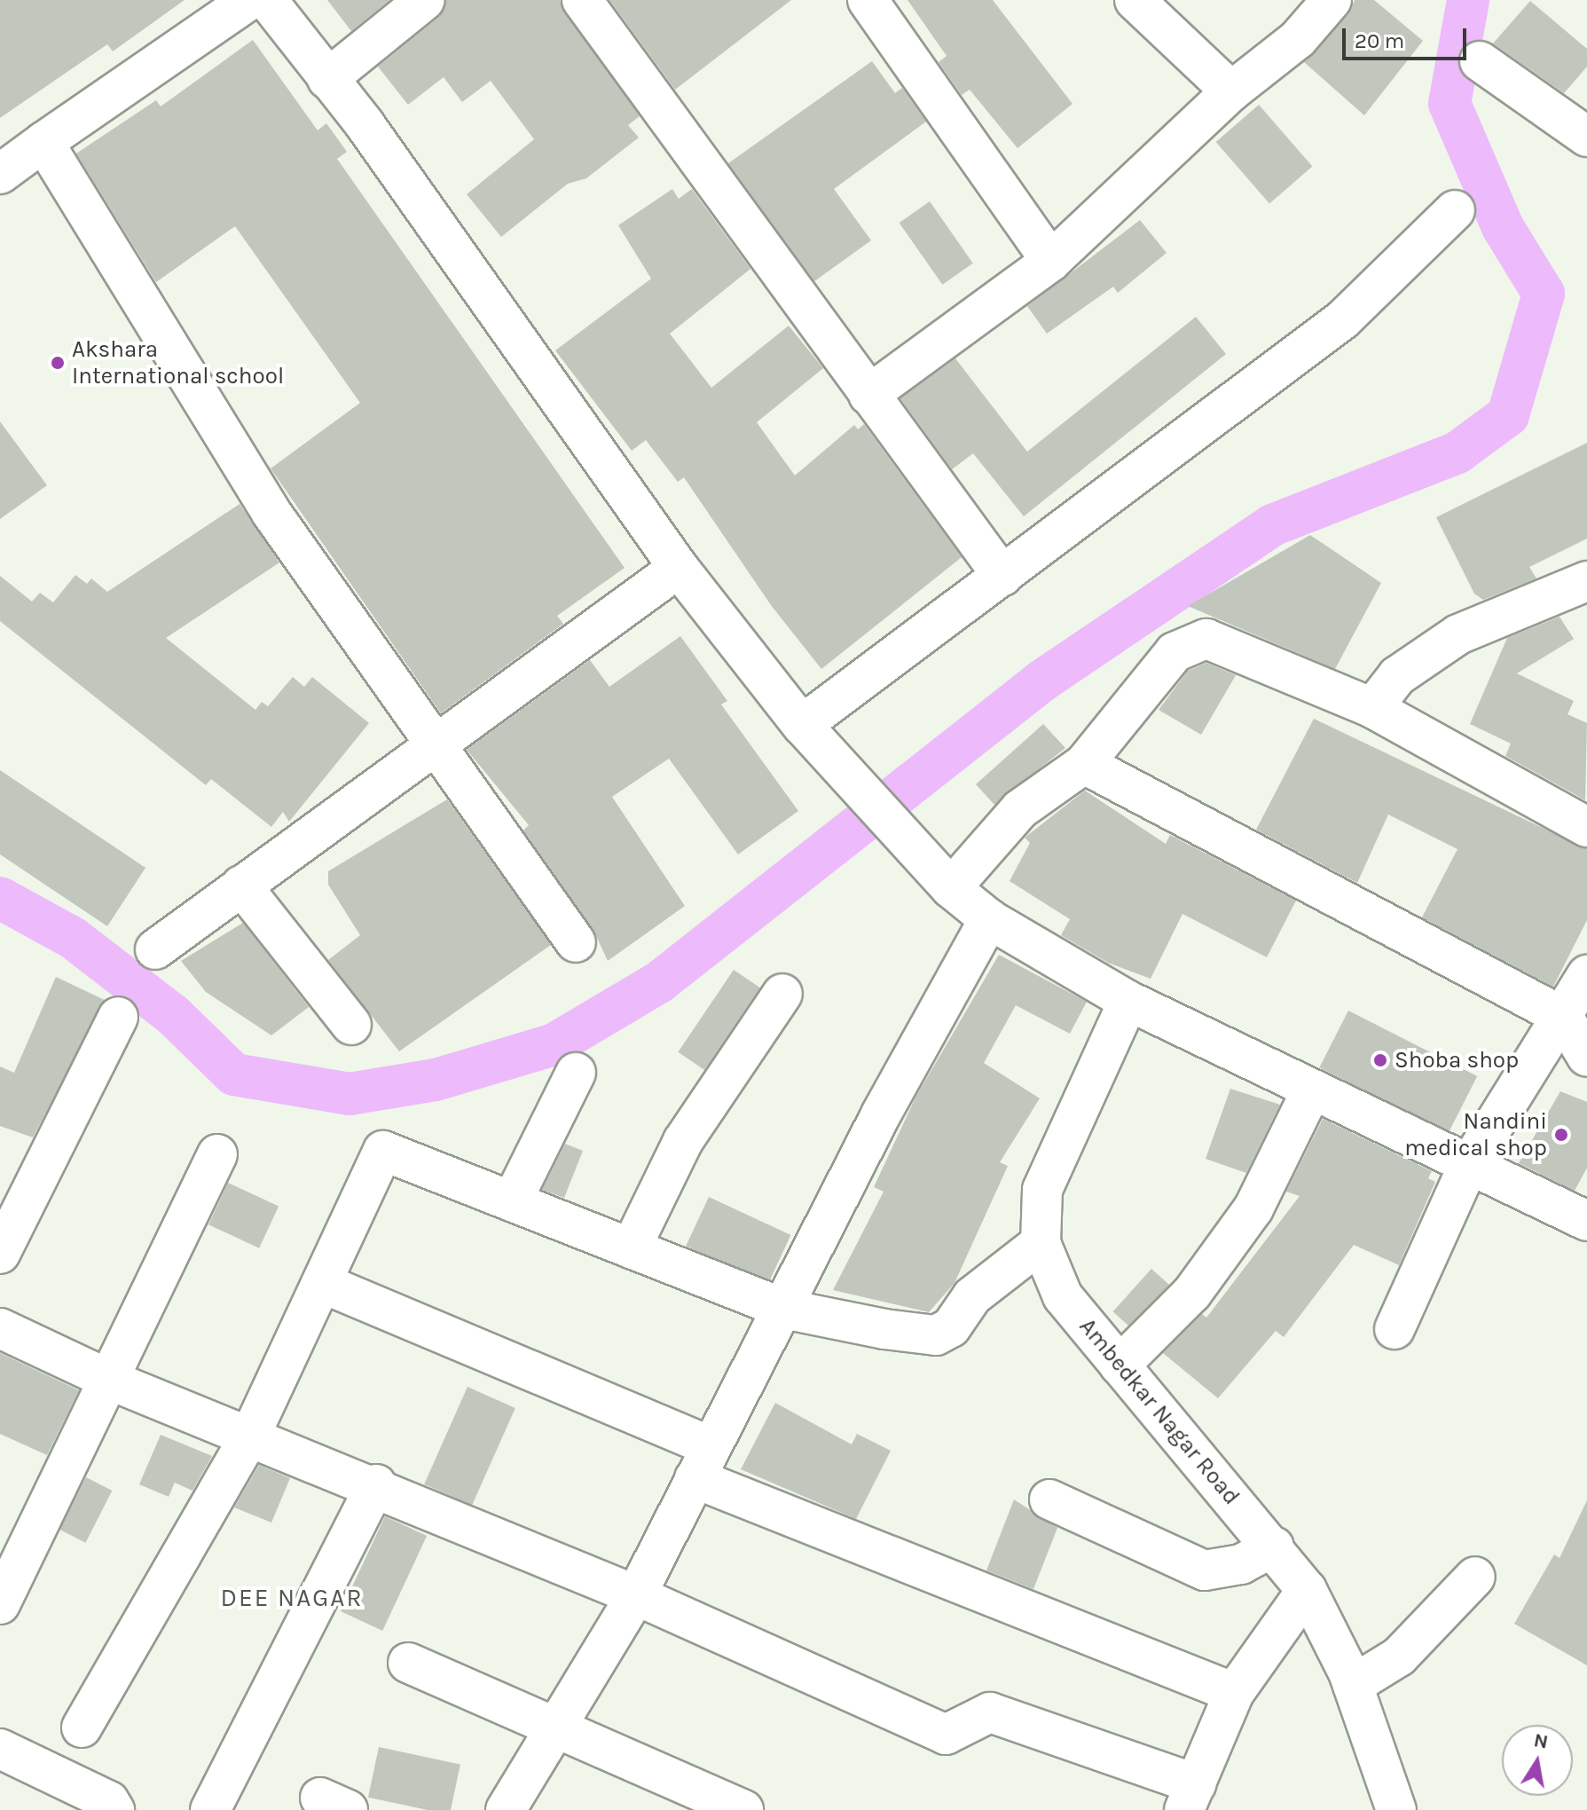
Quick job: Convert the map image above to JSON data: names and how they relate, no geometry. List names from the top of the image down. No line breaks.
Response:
{"streets":{"street":["Ambedkar Nagar Road"]},"districts":["DEE NAGAR"],"places":["Akshara International school","Shoba shop","Nandini medical shop"],"scale_bar":"20 m","north":"top"}
